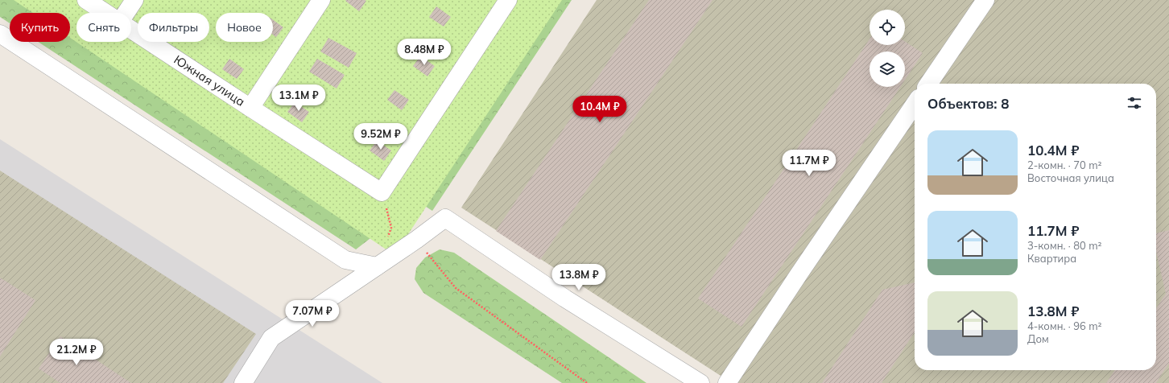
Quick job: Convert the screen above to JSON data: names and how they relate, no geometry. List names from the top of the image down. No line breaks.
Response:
{"streets":{"street":["Южная улица"]},"page":{"chip":["Купить","Снять","Фильтры","Новое"],"price":["8.48M ₽","13.1M ₽","10.4M ₽","9.52M ₽","11.7M ₽","13.8M ₽","7.07M ₽","21.2M ₽"],"heading":"Объектов: 8","list":[{"name":"10.4M ₽","note":"2-комн. · 70 m² · Восточная улица"},{"name":"11.7M ₽","note":"3-комн. · 80 m² · Квартира"},{"name":"13.8M ₽","note":"4-комн. · 96 m² · Дом"}]}}
